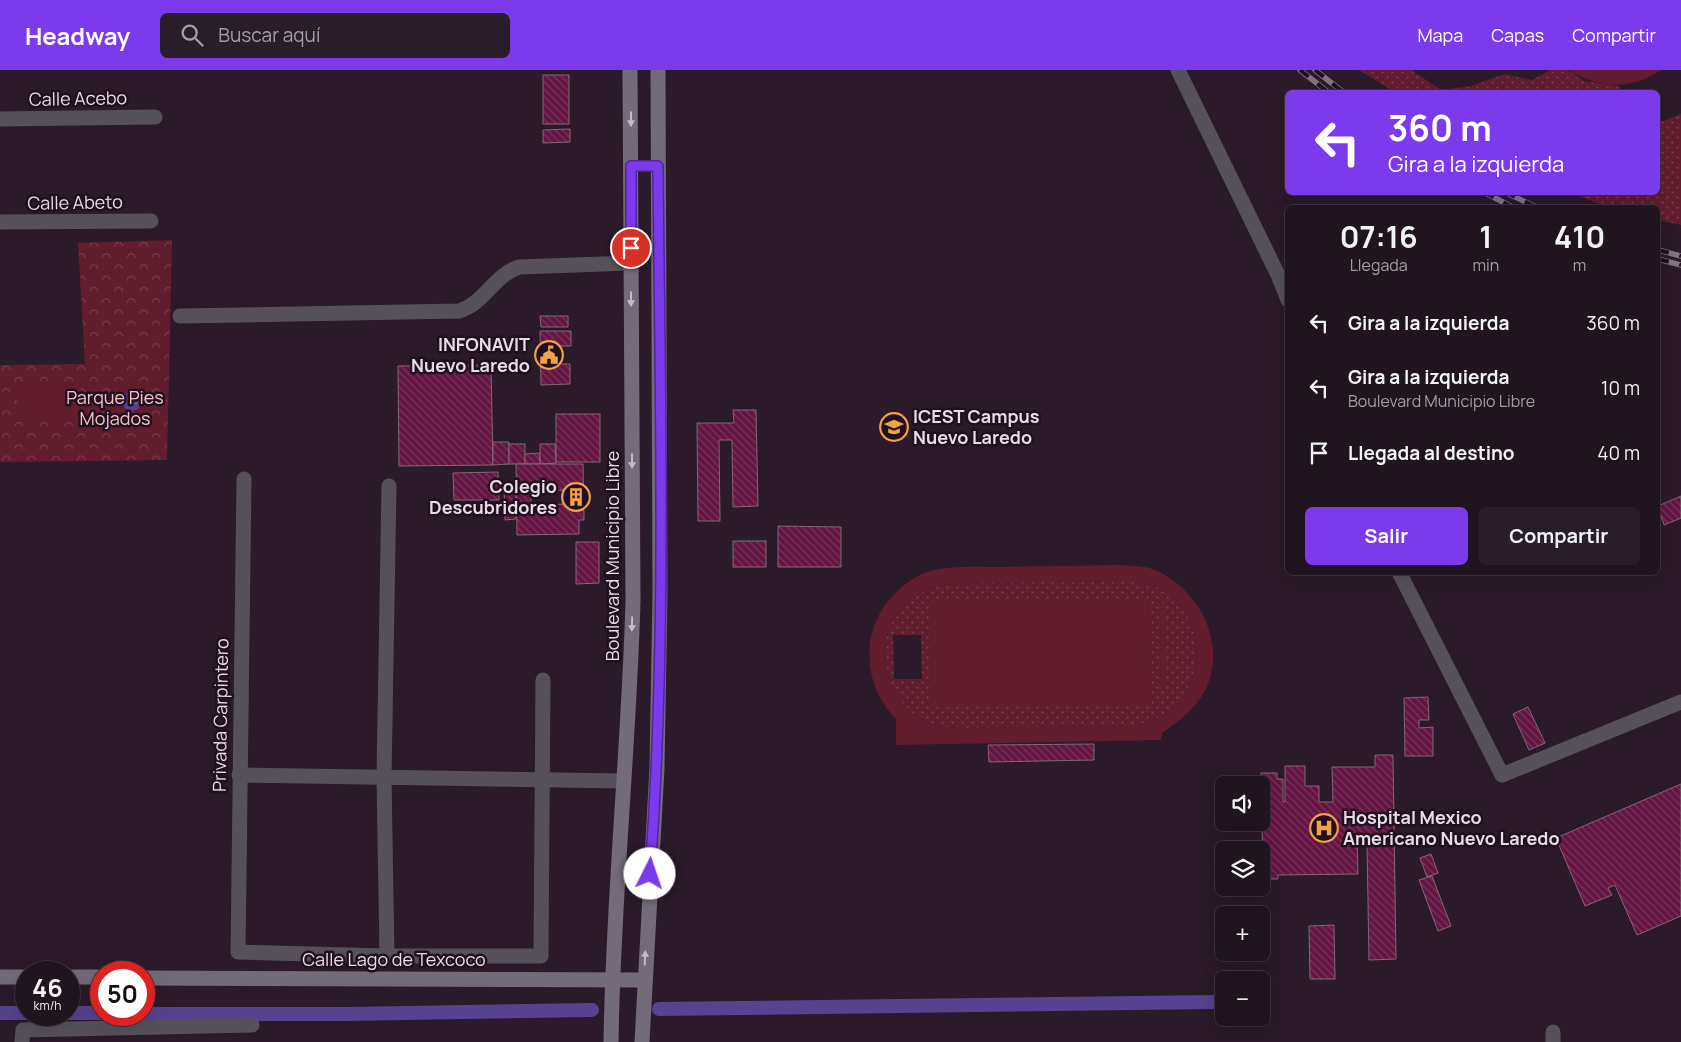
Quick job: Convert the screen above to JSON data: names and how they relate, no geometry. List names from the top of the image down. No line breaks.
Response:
{"streets":{"main road":["Boulevard Municipio Libre","Calle Lago de Texcoco"],"street":["Calle Acebo","Calle Abeto","Privada Carpintero"]},"crossings":[["Boulevard Municipio Libre","Calle Lago de Texcoco"]],"parks":["Parque Pies Mojados"],"places":{"public building":["INFONAVIT Nuevo Laredo"],"school or university":["ICEST Campus Nuevo Laredo"],"building":["Colegio Descubridores"],"hospital":["Hospital Mexico Americano Nuevo Laredo"]},"page":{"header":"Headway","search":"Buscar aquí","nav":["Mapa","Capas","Compartir"],"turn":["360 m","Gira a la izquierda"],"eta":["07:16","Llegada","1","min","410","m"],"list":[{"name":"Gira a la izquierda","value":"360 m"},{"name":"Gira a la izquierda","note":"Boulevard Municipio Libre","value":"10 m"},{"name":"Llegada al destino","value":"40 m"}],"buttons":["Salir","Compartir"],"map_buttons":["+","−"],"speed":"46 km/h","limit":"50"}}
